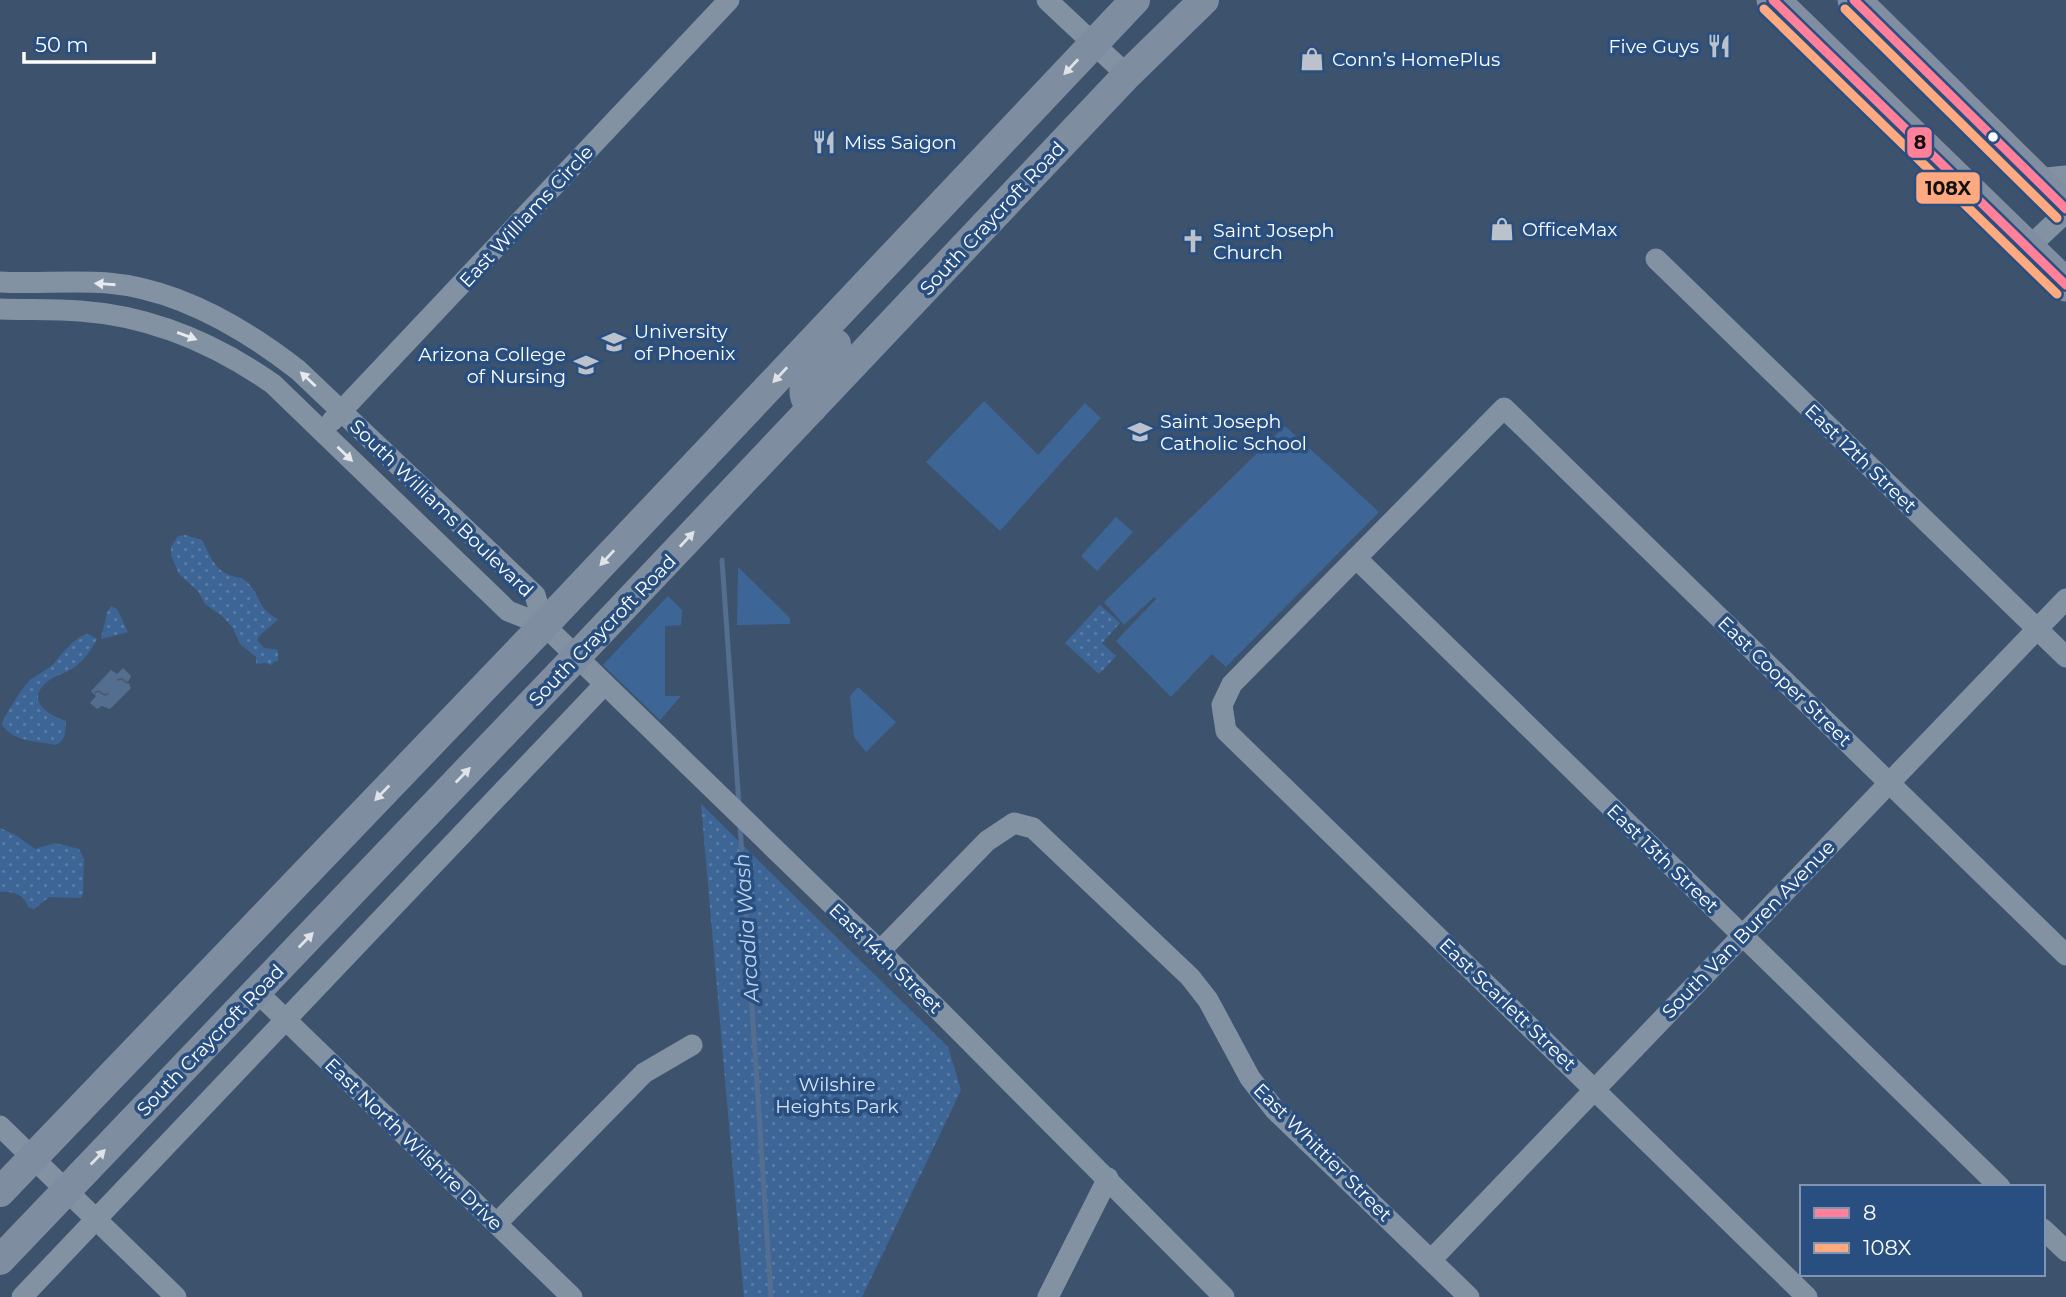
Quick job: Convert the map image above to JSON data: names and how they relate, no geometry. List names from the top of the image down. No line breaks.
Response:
{"streets":{"main road":["South Craycroft Road"],"street":["East Williams Circle","East 12th Street","South Williams Boulevard","East Cooper Street","East 13th Street","South Van Buren Avenue","East 14th Street","East Scarlett Street","East North Wilshire Drive","East Whittier Street"]},"crossings":[["East Williams Circle","South Williams Boulevard"],["South Craycroft Road","East 14th Street"],["South Craycroft Road","East North Wilshire Drive"],["East 12th Street","South Van Buren Avenue"],["South Williams Boulevard","East 14th Street"],["East Cooper Street","East 13th Street"],["East Cooper Street","South Van Buren Avenue"],["East Cooper Street","East Scarlett Street"],["East 13th Street","South Van Buren Avenue"],["East 13th Street","East Scarlett Street"],["South Van Buren Avenue","East Scarlett Street"],["South Van Buren Avenue","East Whittier Street"],["East 14th Street","East Whittier Street"]],"water":["Arcadia Wash"],"parks":["Wilshire Heights Park"],"places":{"restaurant":["Five Guys","Miss Saigon"],"shop":["Conn’s HomePlus","OfficeMax"],"church":["Saint Joseph Church"],"school or university":["University of Phoenix","Arizona College of Nursing","Saint Joseph Catholic School"]},"lines":["transit line 8","transit line 108X"],"legend":["8","108X"],"scale_bar":"50 m"}
